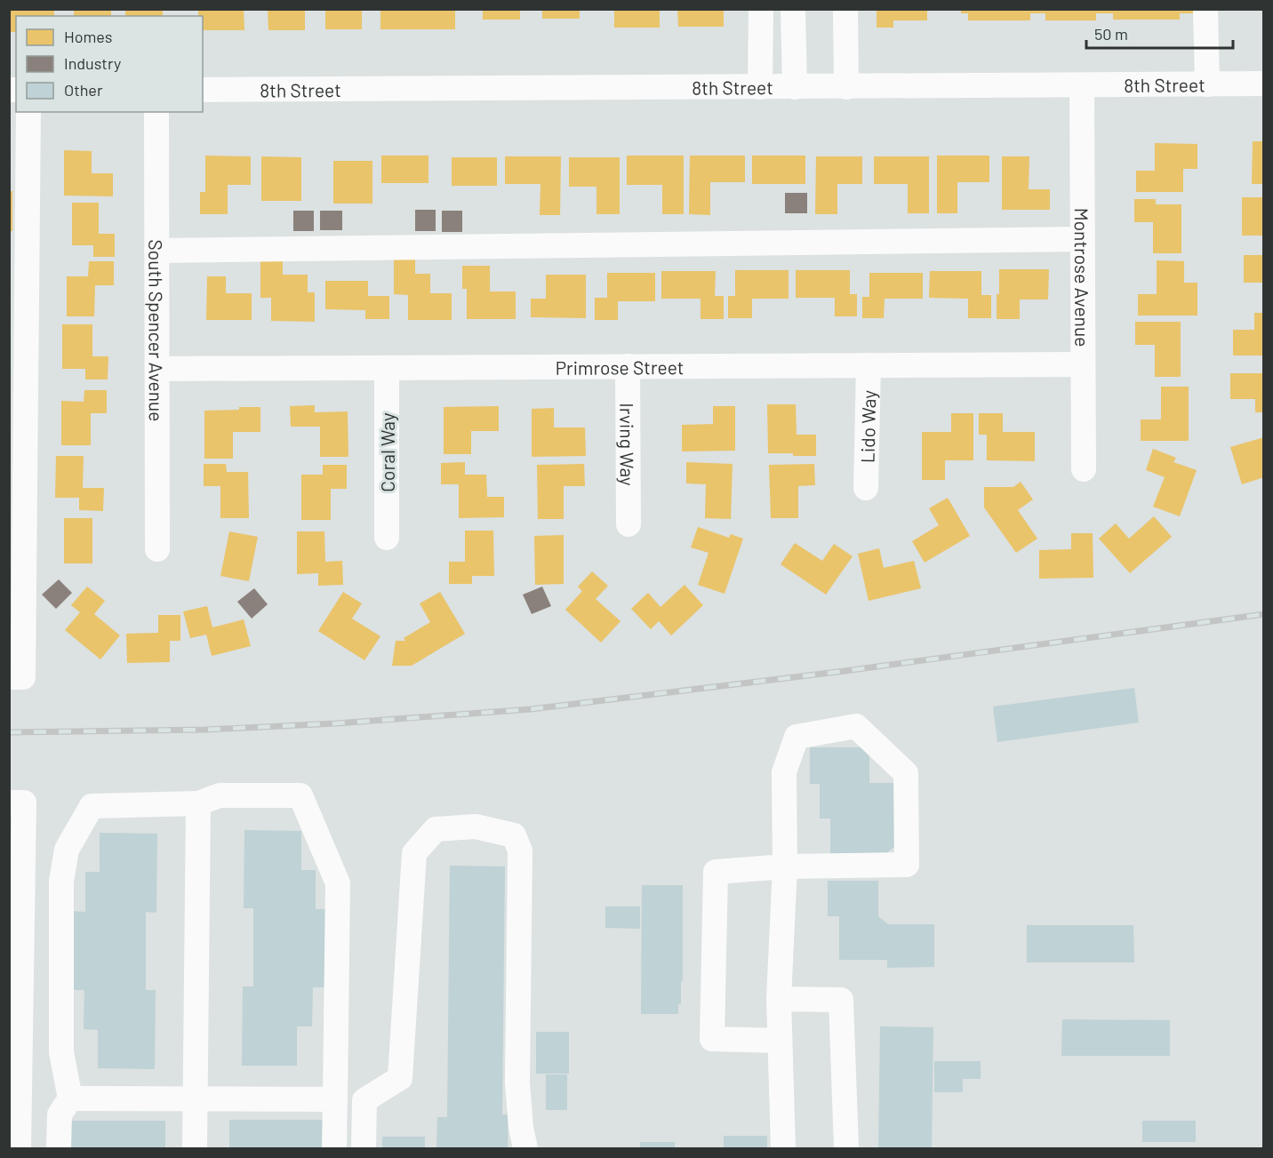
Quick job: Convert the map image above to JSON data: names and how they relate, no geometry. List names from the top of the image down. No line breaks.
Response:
{"streets":{"street":["8th Street","Montrose Avenue","South Spencer Avenue","Primrose Street","Lido Way","Irving Way","Coral Way"]},"crossings":[["8th Street","Montrose Avenue"],["Montrose Avenue","Primrose Street"],["South Spencer Avenue","Primrose Street"],["Primrose Street","Lido Way"],["Primrose Street","Irving Way"],["Primrose Street","Coral Way"]],"legend":["Homes","Industry","Other"],"scale_bar":"50 m"}
